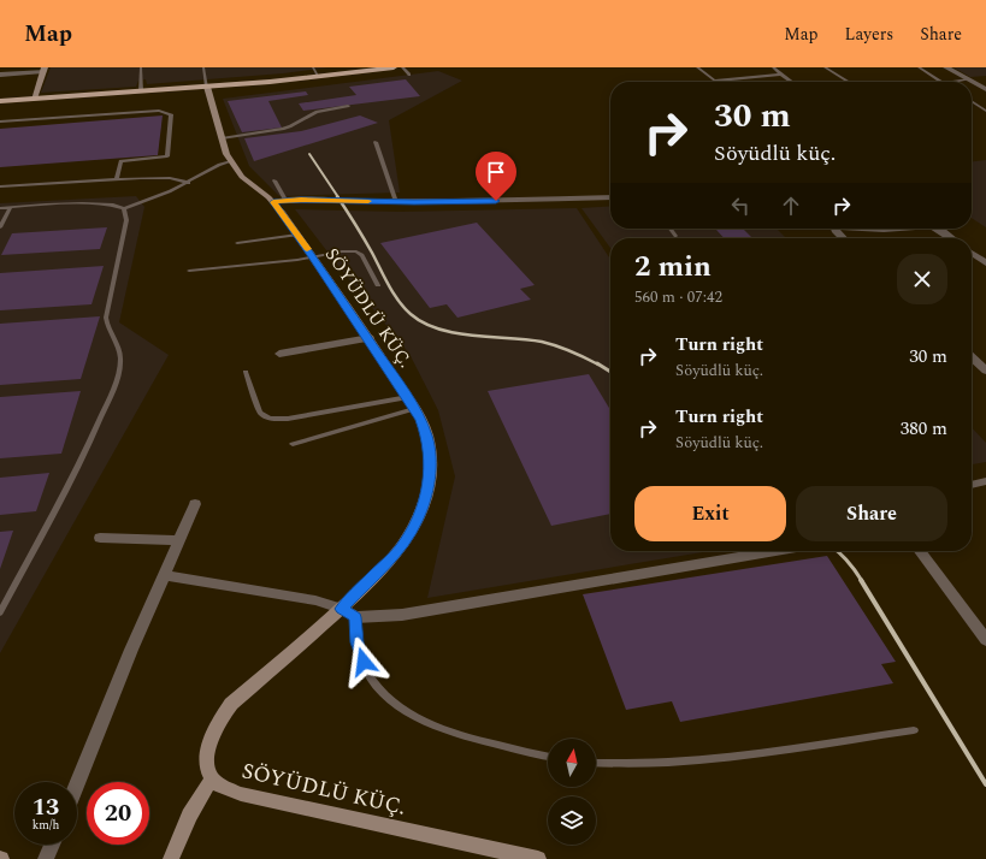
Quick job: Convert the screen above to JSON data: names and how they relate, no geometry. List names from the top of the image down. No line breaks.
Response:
{"streets":{"street":["SÖYÜDLÜ KÜÇ."]},"north":"top","page":{"header":"Map","nav":["Map","Layers","Share"],"turn":["30 m","Söyüdlü küç."],"heading":["2 min","560 m · 07:42"],"list":[{"name":"Turn right","note":"Söyüdlü küç.","value":"30 m"},{"name":"Turn right","note":"Söyüdlü küç.","value":"380 m"}],"buttons":["Exit","Share"],"speed":"13 km/h","limit":"20"}}
